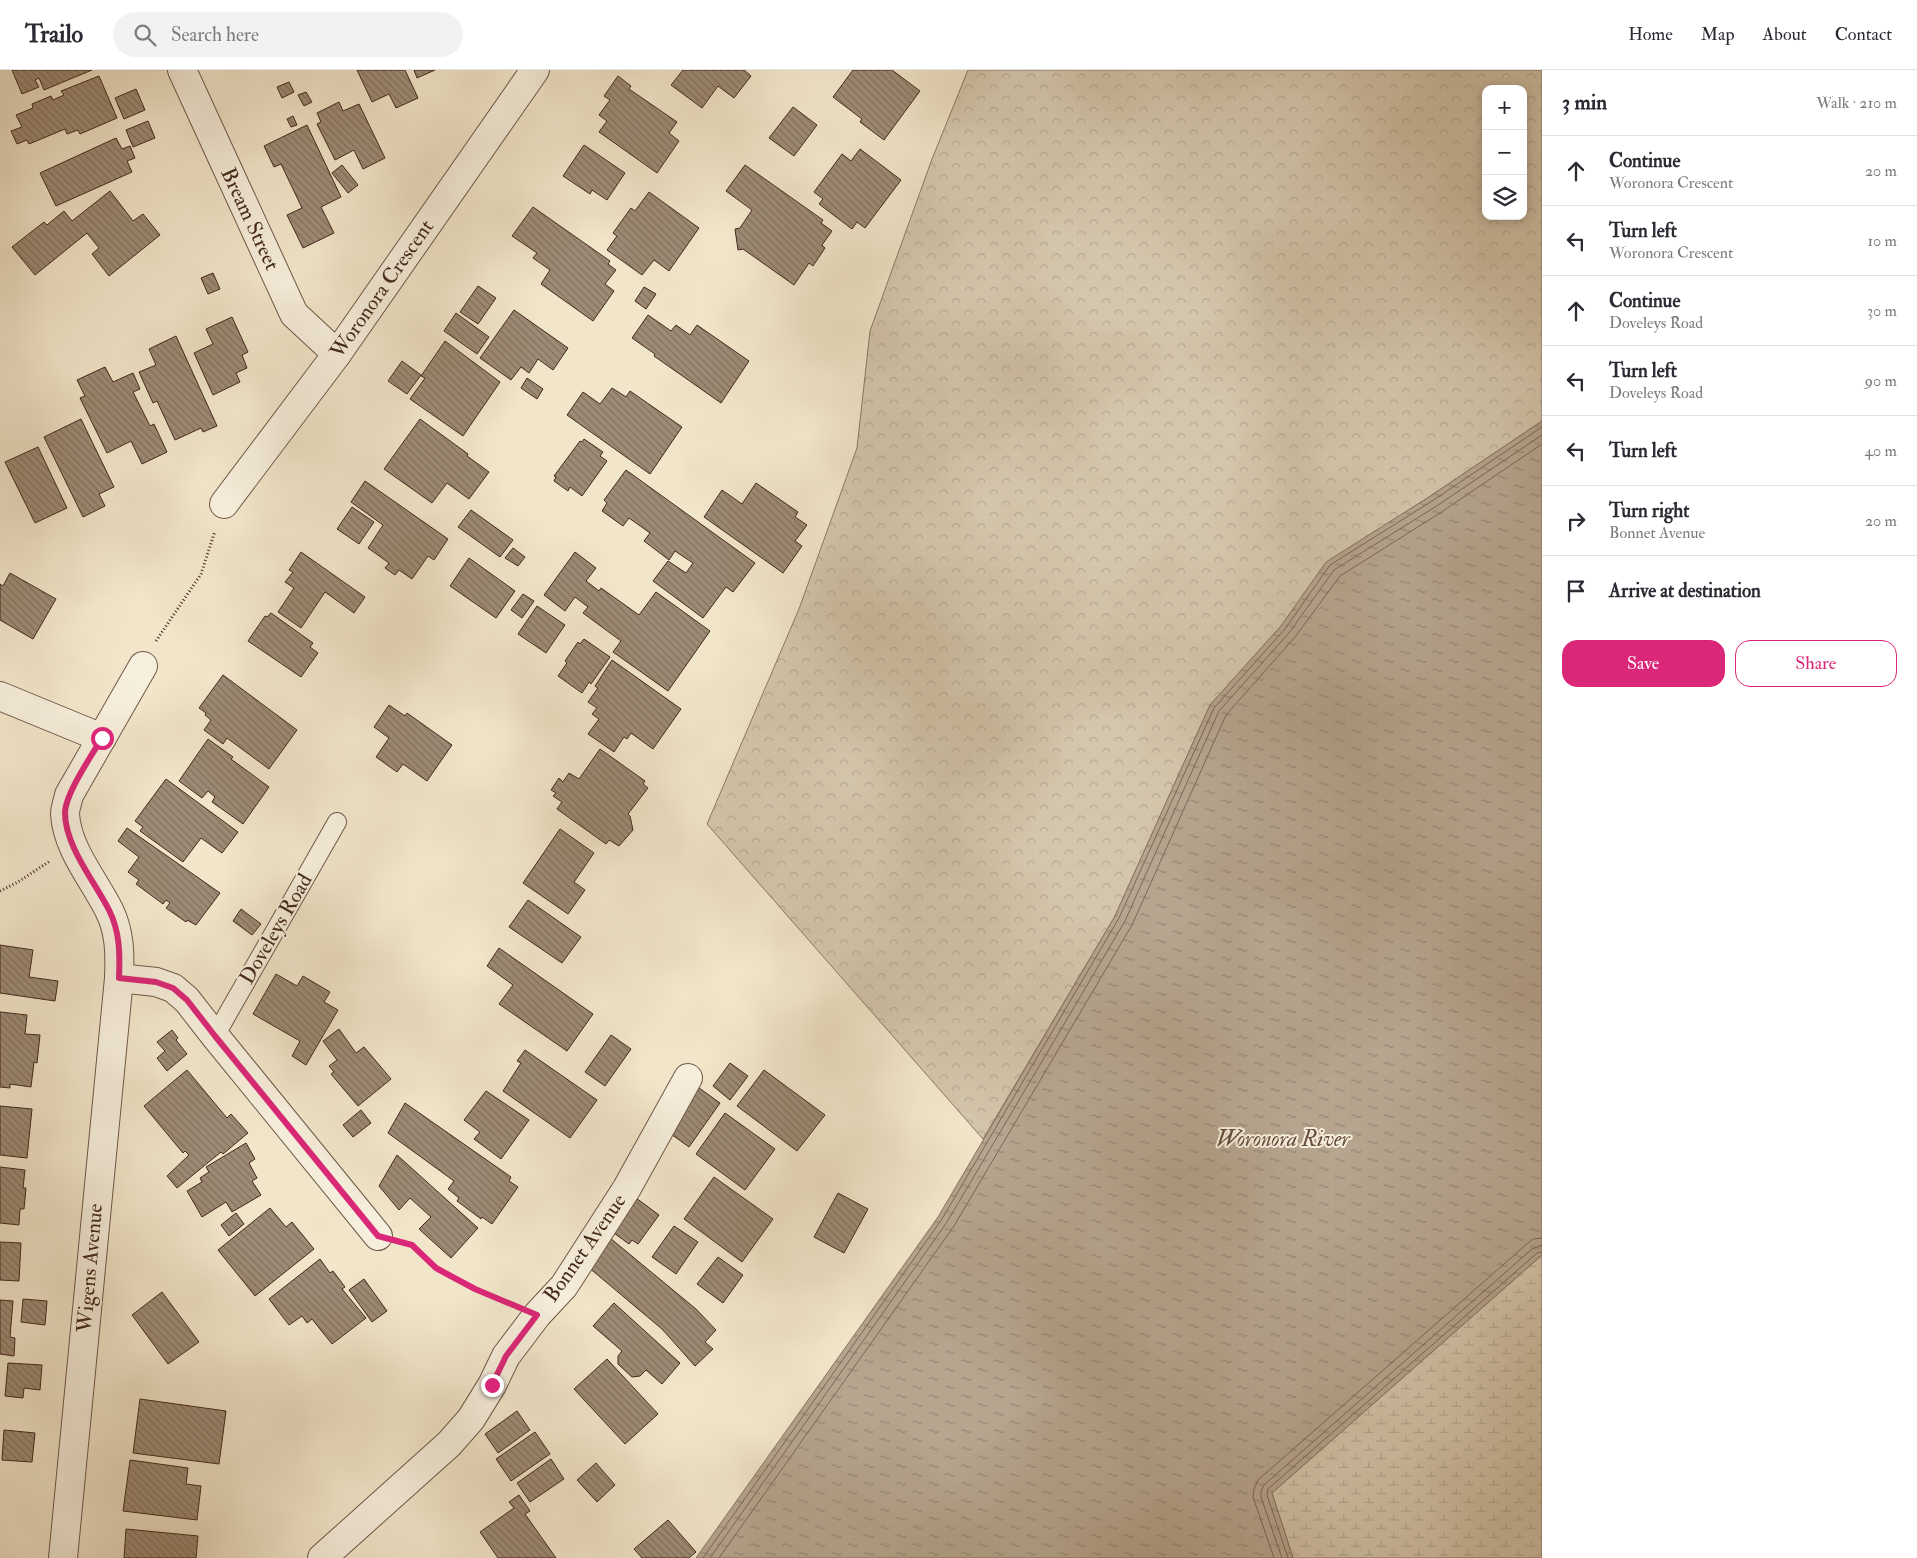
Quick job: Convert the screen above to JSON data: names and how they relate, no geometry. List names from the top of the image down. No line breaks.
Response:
{"streets":{"street":["Bream Street","Woronora Crescent","Bonnet Avenue","Wigens Avenue"],"lane":["Doveleys Road"]},"crossings":[["Bream Street","Woronora Crescent"]],"water":["Woronora River"],"page":{"header":"Trailo","search":"Search here","nav":["Home","Map","About","Contact"],"heading":["3 min","Walk · 210 m"],"map_buttons":["+","−"],"list":[["Continue","Woronora Crescent","20 m"],["Turn left","Woronora Crescent","10 m"],["Continue","Doveleys Road","30 m"],["Turn left","Doveleys Road","90 m"],["Turn left","40 m"],["Turn right","Bonnet Avenue","20 m"],"Arrive at destination"],"buttons":["Save","Share"]}}
